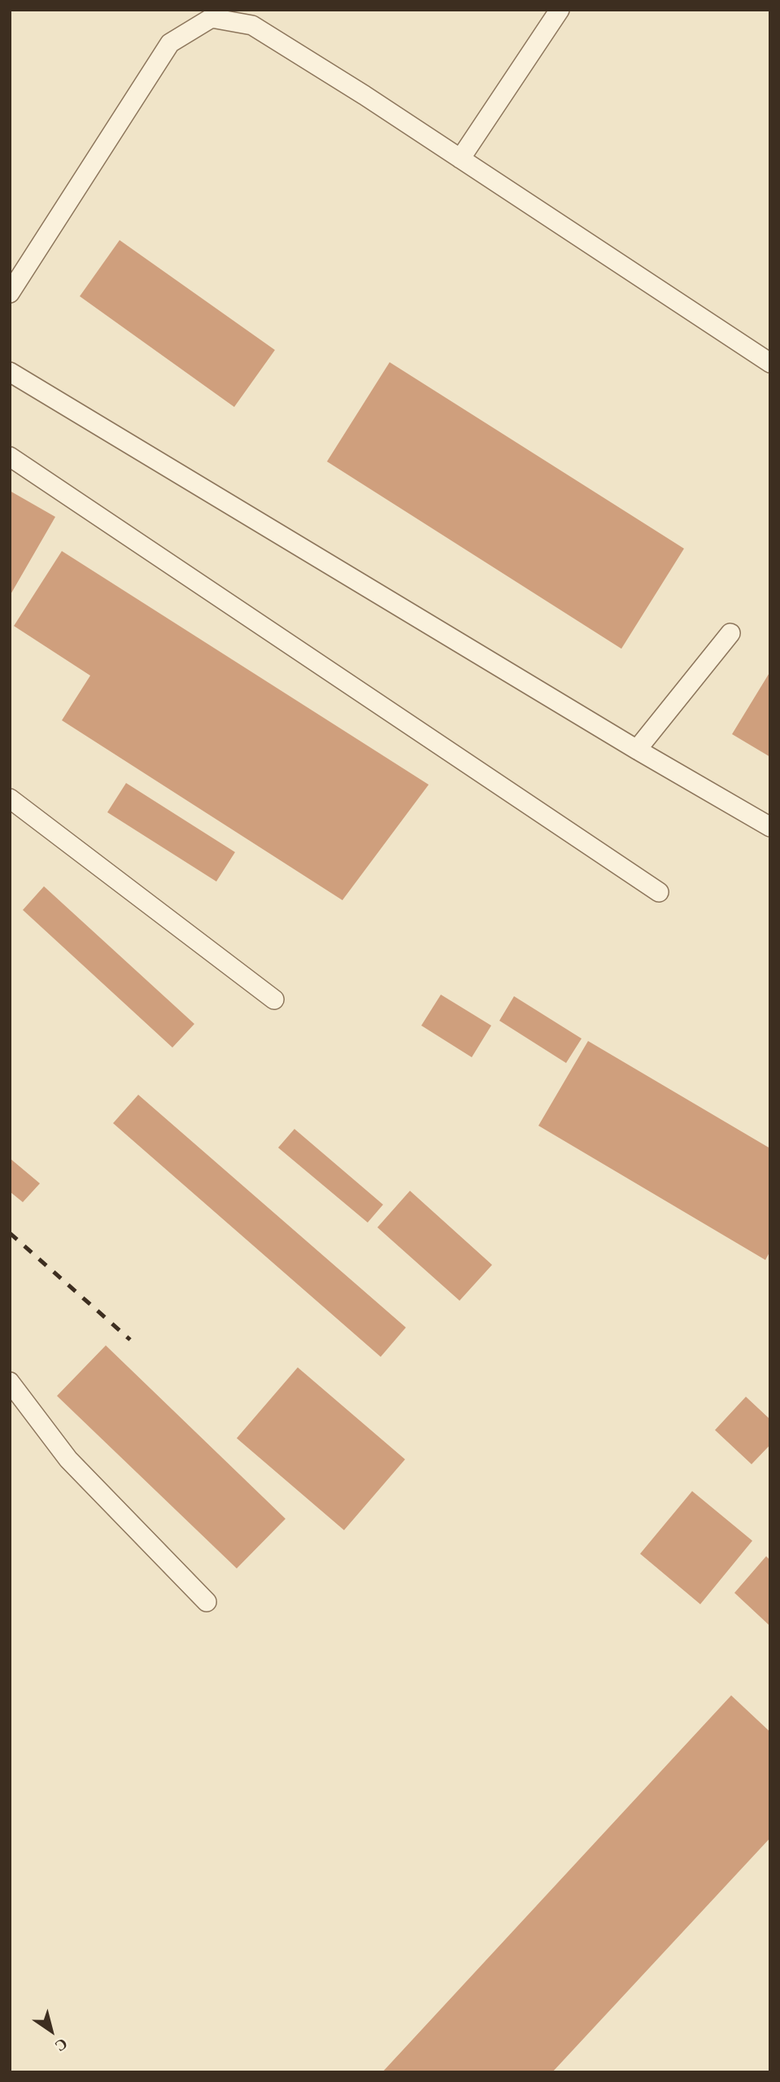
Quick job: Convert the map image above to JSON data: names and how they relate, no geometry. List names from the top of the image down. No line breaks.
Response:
{"north":"bottom right"}
